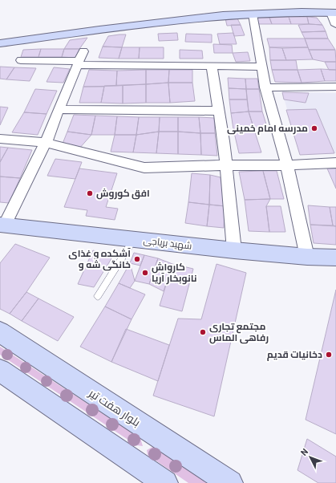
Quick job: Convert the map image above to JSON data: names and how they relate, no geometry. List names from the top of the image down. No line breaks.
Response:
{"streets":{"street":["شهید بریاجی","بلوار هفت تیر"]},"places":["مدرسه امام خمینی","افق کوروش","آشکده و غذای خانگی شه و","کارواش نانوبخار آریا","مجتمع تجاری رفاهی الماس","دخانیات قدیم"],"north":"top left"}
